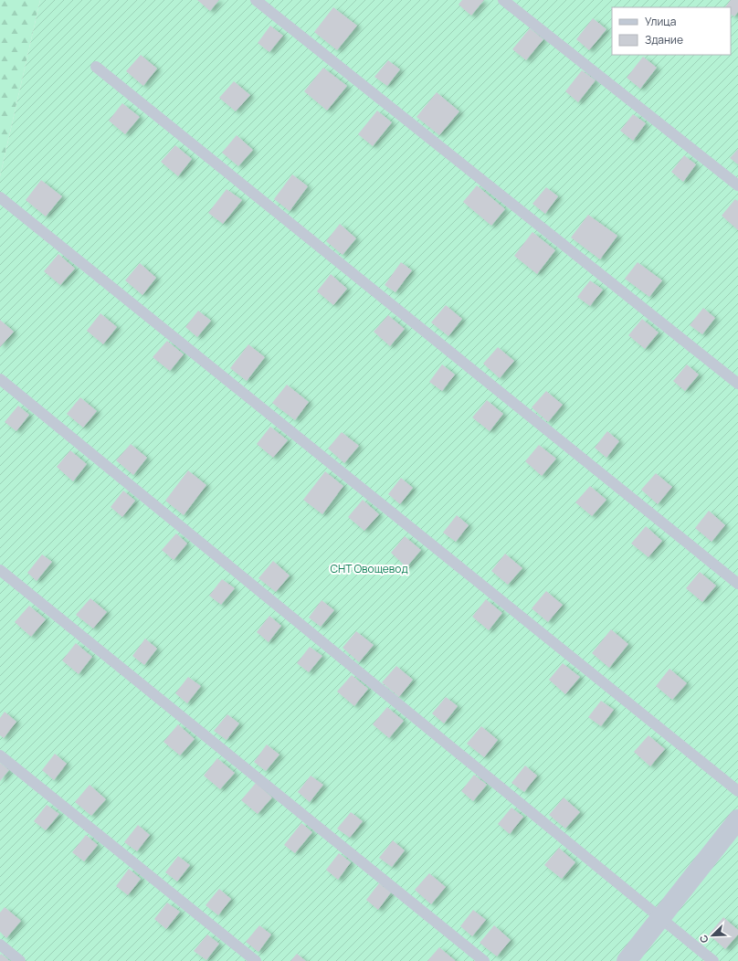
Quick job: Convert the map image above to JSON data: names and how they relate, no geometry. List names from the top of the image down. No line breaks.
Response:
{"parks":["СНТ Овощевод"],"legend":["Улица","Здание"],"north":"bottom left"}
